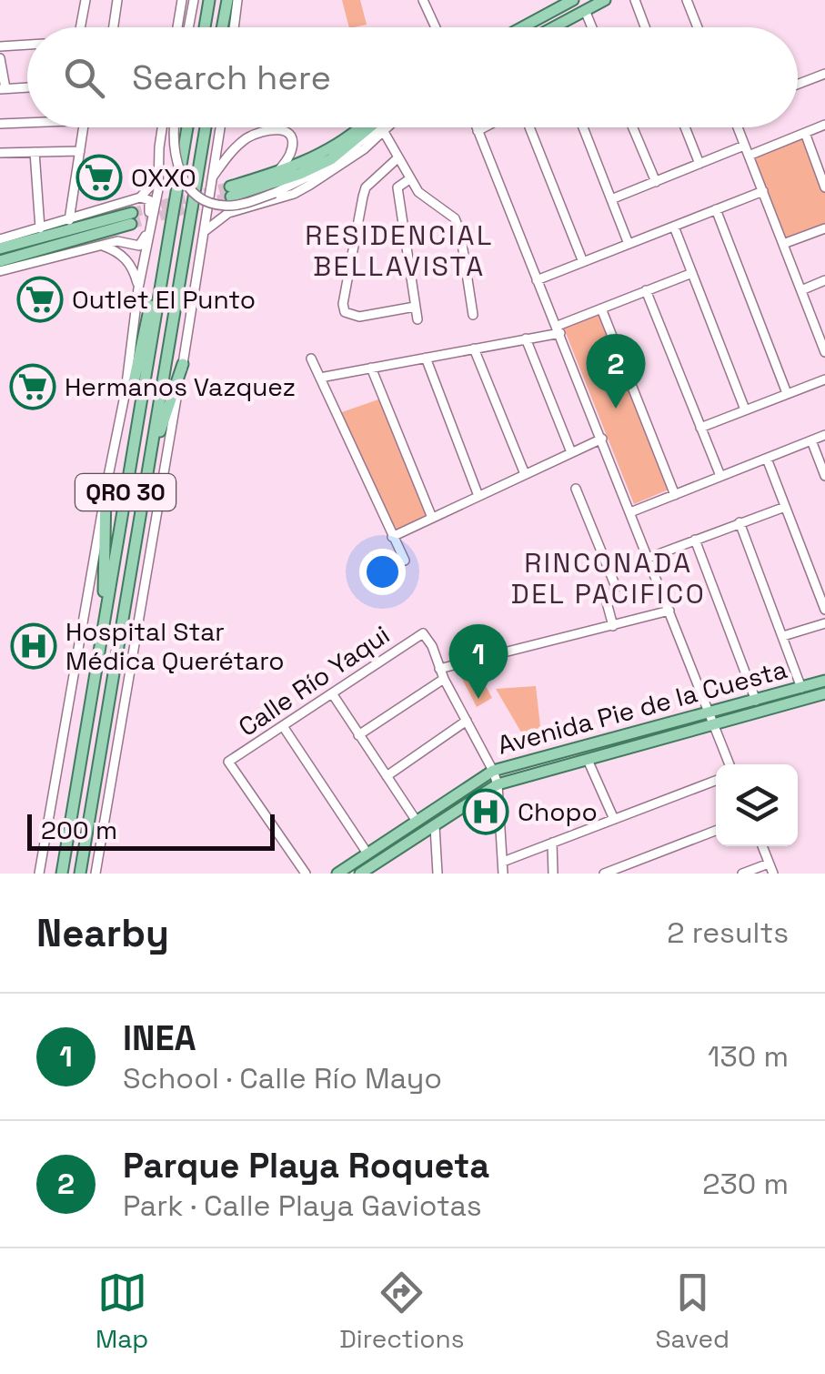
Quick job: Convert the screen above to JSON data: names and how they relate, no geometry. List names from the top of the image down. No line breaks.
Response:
{"streets":{"main road":["QRO 30","Avenida Pie de la Cuesta"],"street":["Calle Río Yaqui"]},"districts":["RESIDENCIAL BELLAVISTA","RINCONADA DEL PACIFICO"],"places":{"supermarket":["OXXO","Outlet El Punto","Hermanos Vazquez"],"hospital":["Hospital Star Médica Querétaro","Chopo"]},"scale_bar":"200 m","page":{"search":"Search here","pins":["2","1"],"scale":"200 m","heading":["Nearby","2 results"],"list":[{"mark":"1","name":"INEA","note":"School · Calle Río Mayo","value":"130 m"},{"mark":"2","name":"Parque Playa Roqueta","note":"Park · Calle Playa Gaviotas","value":"230 m"}],"nav":["Map","Directions","Saved"]}}
